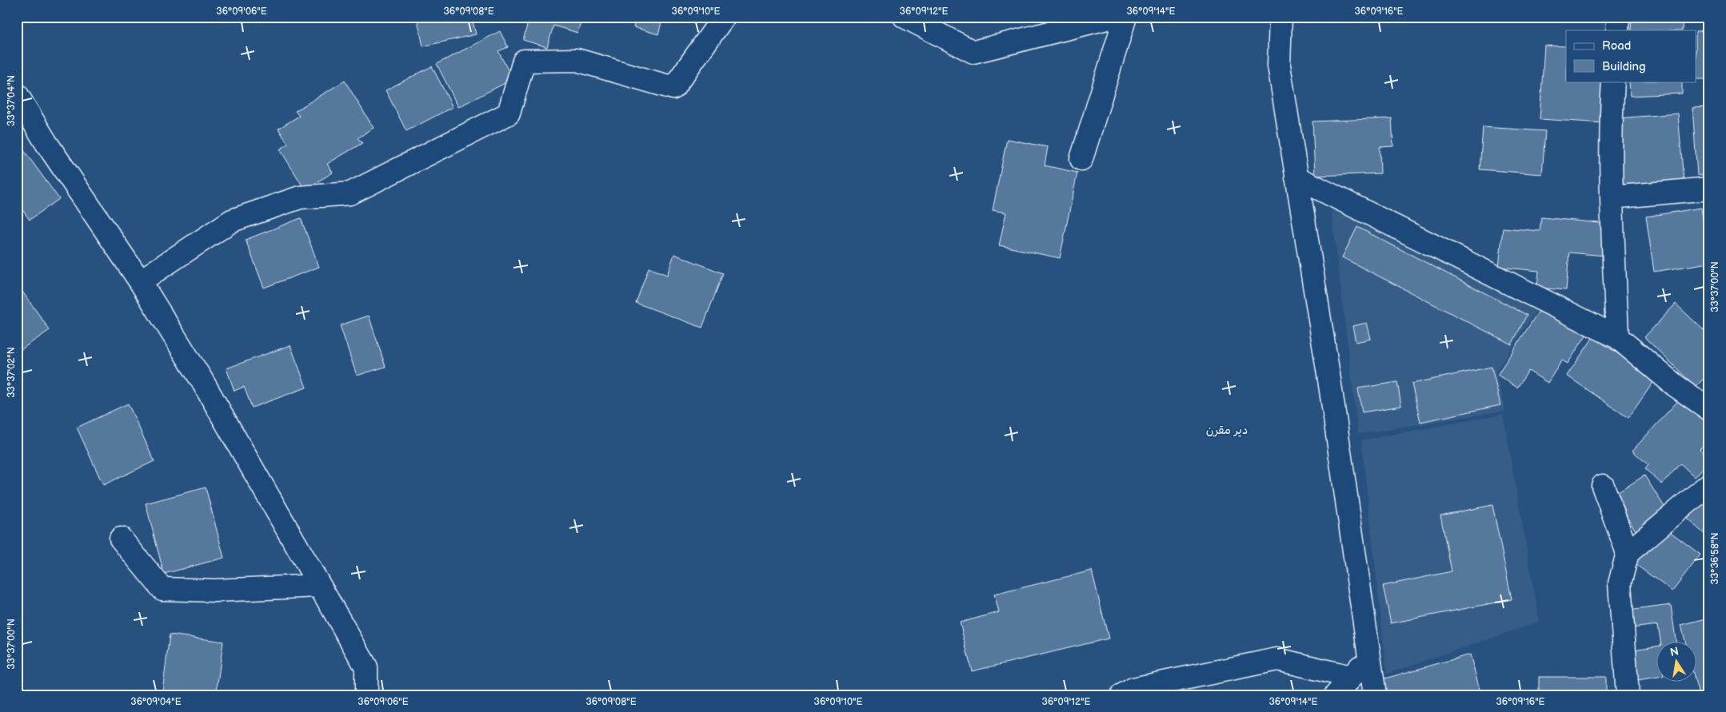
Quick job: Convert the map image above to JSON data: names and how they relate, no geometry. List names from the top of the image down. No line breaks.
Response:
{"districts":["دير مقرن"],"legend":["Road","Building"],"north":"top","coordinates":["36°09'06\"E","36°09'08\"E","36°09'10\"E","36°09'12\"E","36°09'14\"E","36°09'16\"E","33°37'04\"N","33°37'00\"N","33°37'02\"N","33°36'58\"N","36°09'04\"E"]}
